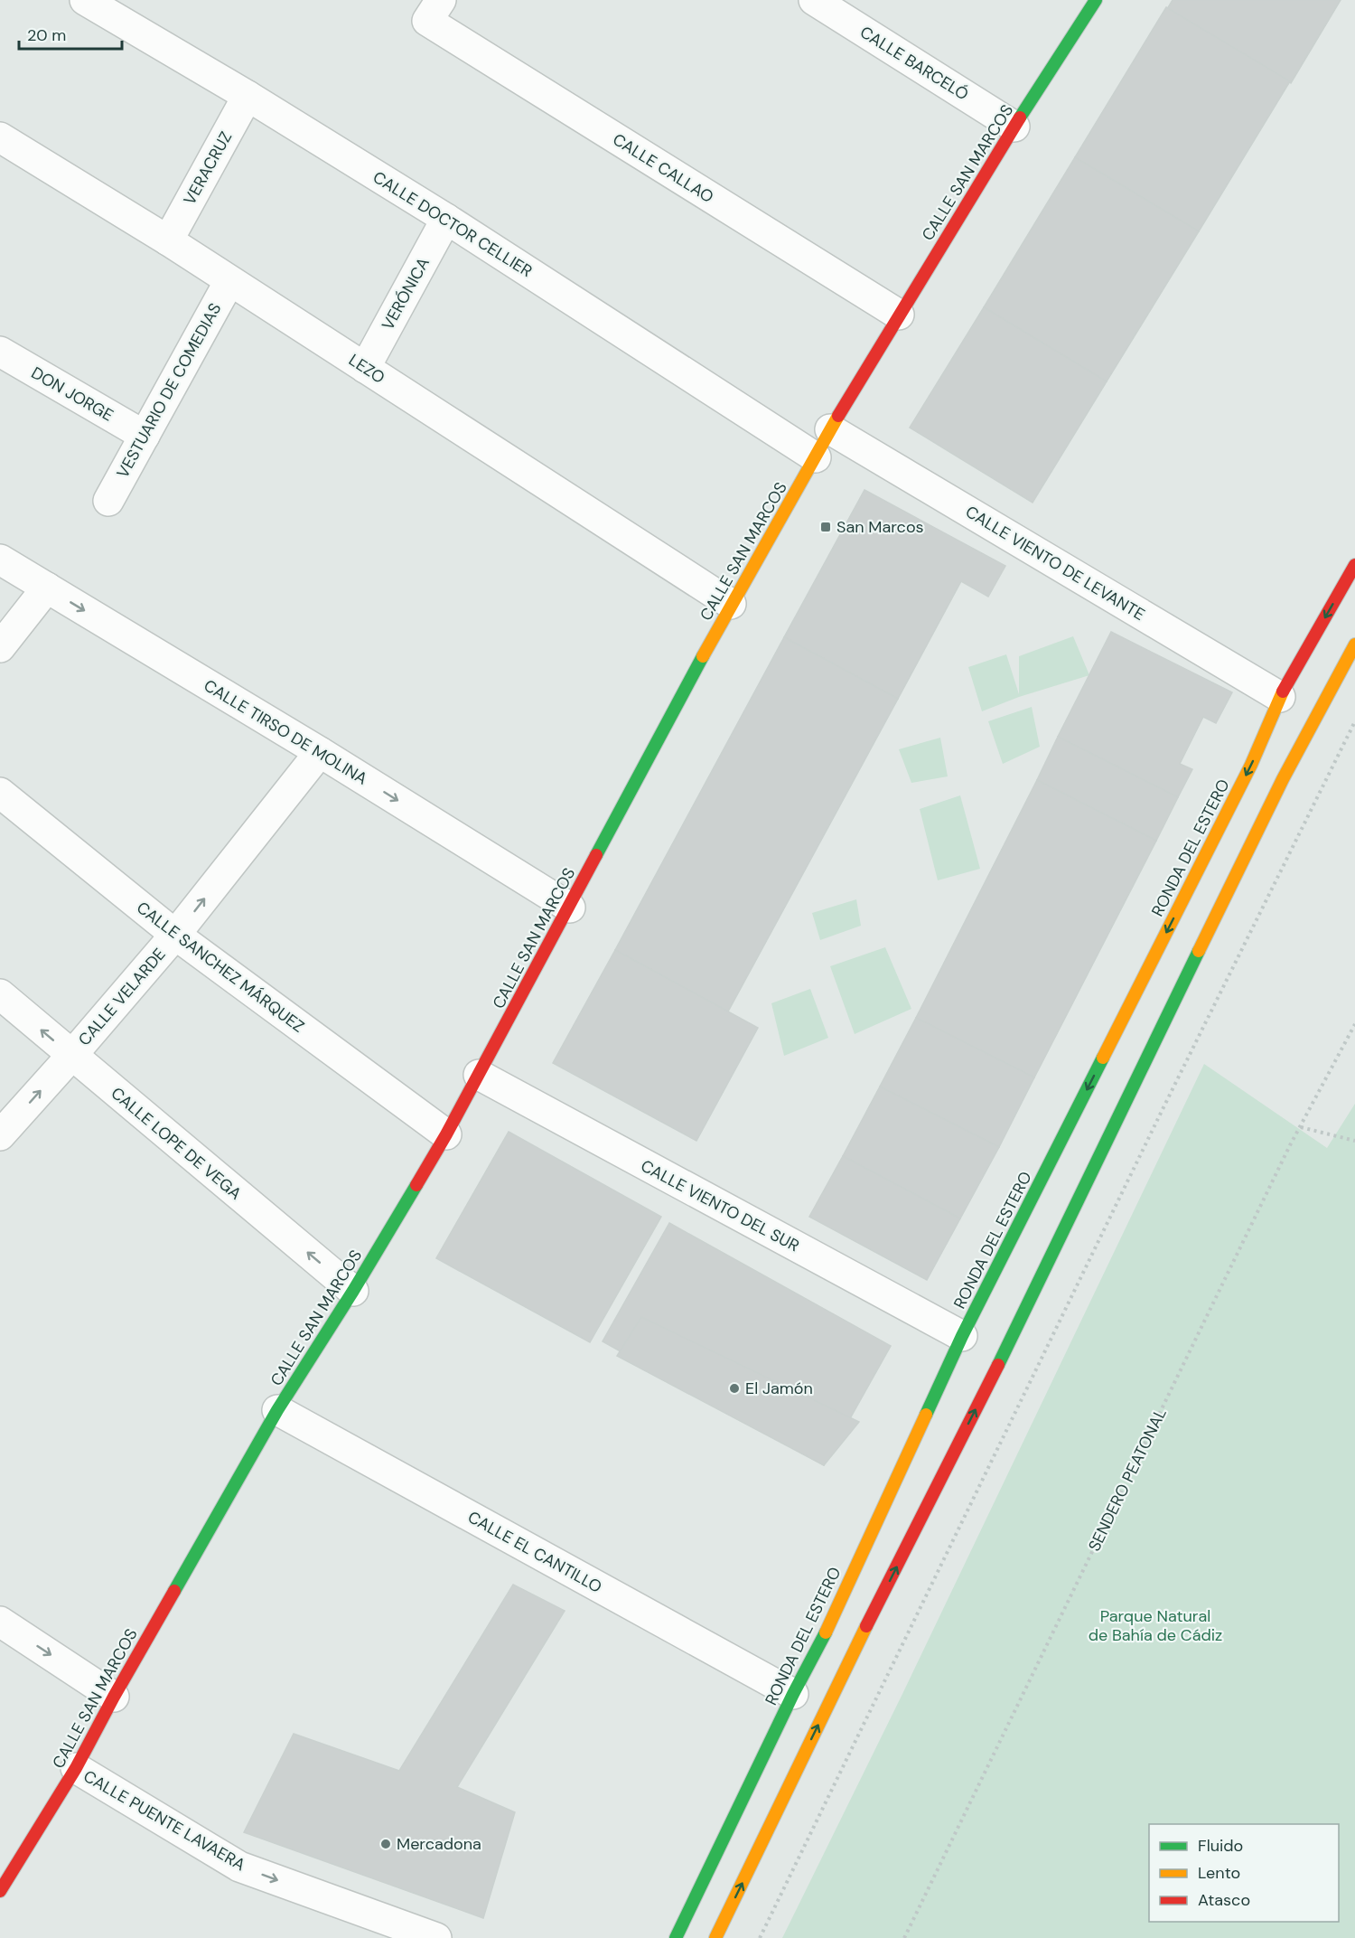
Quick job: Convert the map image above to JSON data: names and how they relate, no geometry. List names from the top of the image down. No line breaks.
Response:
{"streets":{"street":["CALLE BARCELÓ","VERACRUZ","CALLE CALLAO","CALLE SAN MARCOS","CALLE DOCTOR CELLIER","VERÓNICA","LEZO","VESTUARIO DE COMEDIAS","DON JORGE","CALLE VIENTO DE LEVANTE","CALLE TIRSO DE MOLINA","RONDA DEL ESTERO","CALLE SANCHEZ MÁRQUEZ","CALLE VELARDE","CALLE LOPE DE VEGA","CALLE VIENTO DEL SUR","CALLE EL CANTILLO","CALLE PUENTE LAVAERA"],"path":["SENDERO PEATONAL"]},"crossings":[["CALLE BARCELÓ","CALLE SAN MARCOS"],["VERACRUZ","CALLE DOCTOR CELLIER"],["VERACRUZ","LEZO"],["CALLE CALLAO","CALLE SAN MARCOS"],["CALLE SAN MARCOS","CALLE DOCTOR CELLIER"],["CALLE SAN MARCOS","LEZO"],["CALLE SAN MARCOS","CALLE VIENTO DE LEVANTE"],["CALLE SAN MARCOS","CALLE TIRSO DE MOLINA"],["CALLE SAN MARCOS","CALLE SANCHEZ MÁRQUEZ"],["CALLE SAN MARCOS","CALLE LOPE DE VEGA"],["CALLE SAN MARCOS","CALLE VIENTO DEL SUR"],["CALLE SAN MARCOS","CALLE EL CANTILLO"],["CALLE SAN MARCOS","CALLE PUENTE LAVAERA"],["CALLE DOCTOR CELLIER","VERÓNICA"],["VERÓNICA","LEZO"],["LEZO","VESTUARIO DE COMEDIAS"],["VESTUARIO DE COMEDIAS","DON JORGE"],["CALLE VIENTO DE LEVANTE","RONDA DEL ESTERO"],["CALLE TIRSO DE MOLINA","CALLE VELARDE"],["RONDA DEL ESTERO","CALLE VIENTO DEL SUR"],["RONDA DEL ESTERO","CALLE EL CANTILLO"],["CALLE SANCHEZ MÁRQUEZ","CALLE VELARDE"],["CALLE VELARDE","CALLE LOPE DE VEGA"]],"one_way":["CALLE TIRSO DE MOLINA","CALLE VELARDE","CALLE LOPE DE VEGA","CALLE PUENTE LAVAERA"],"parks":["Parque Natural de Bahía de Cádiz"],"places":{"transit":["San Marcos"],"other":["El Jamón","Mercadona"]},"legend":["Fluido","Lento","Atasco"],"scale_bar":"20 m"}
